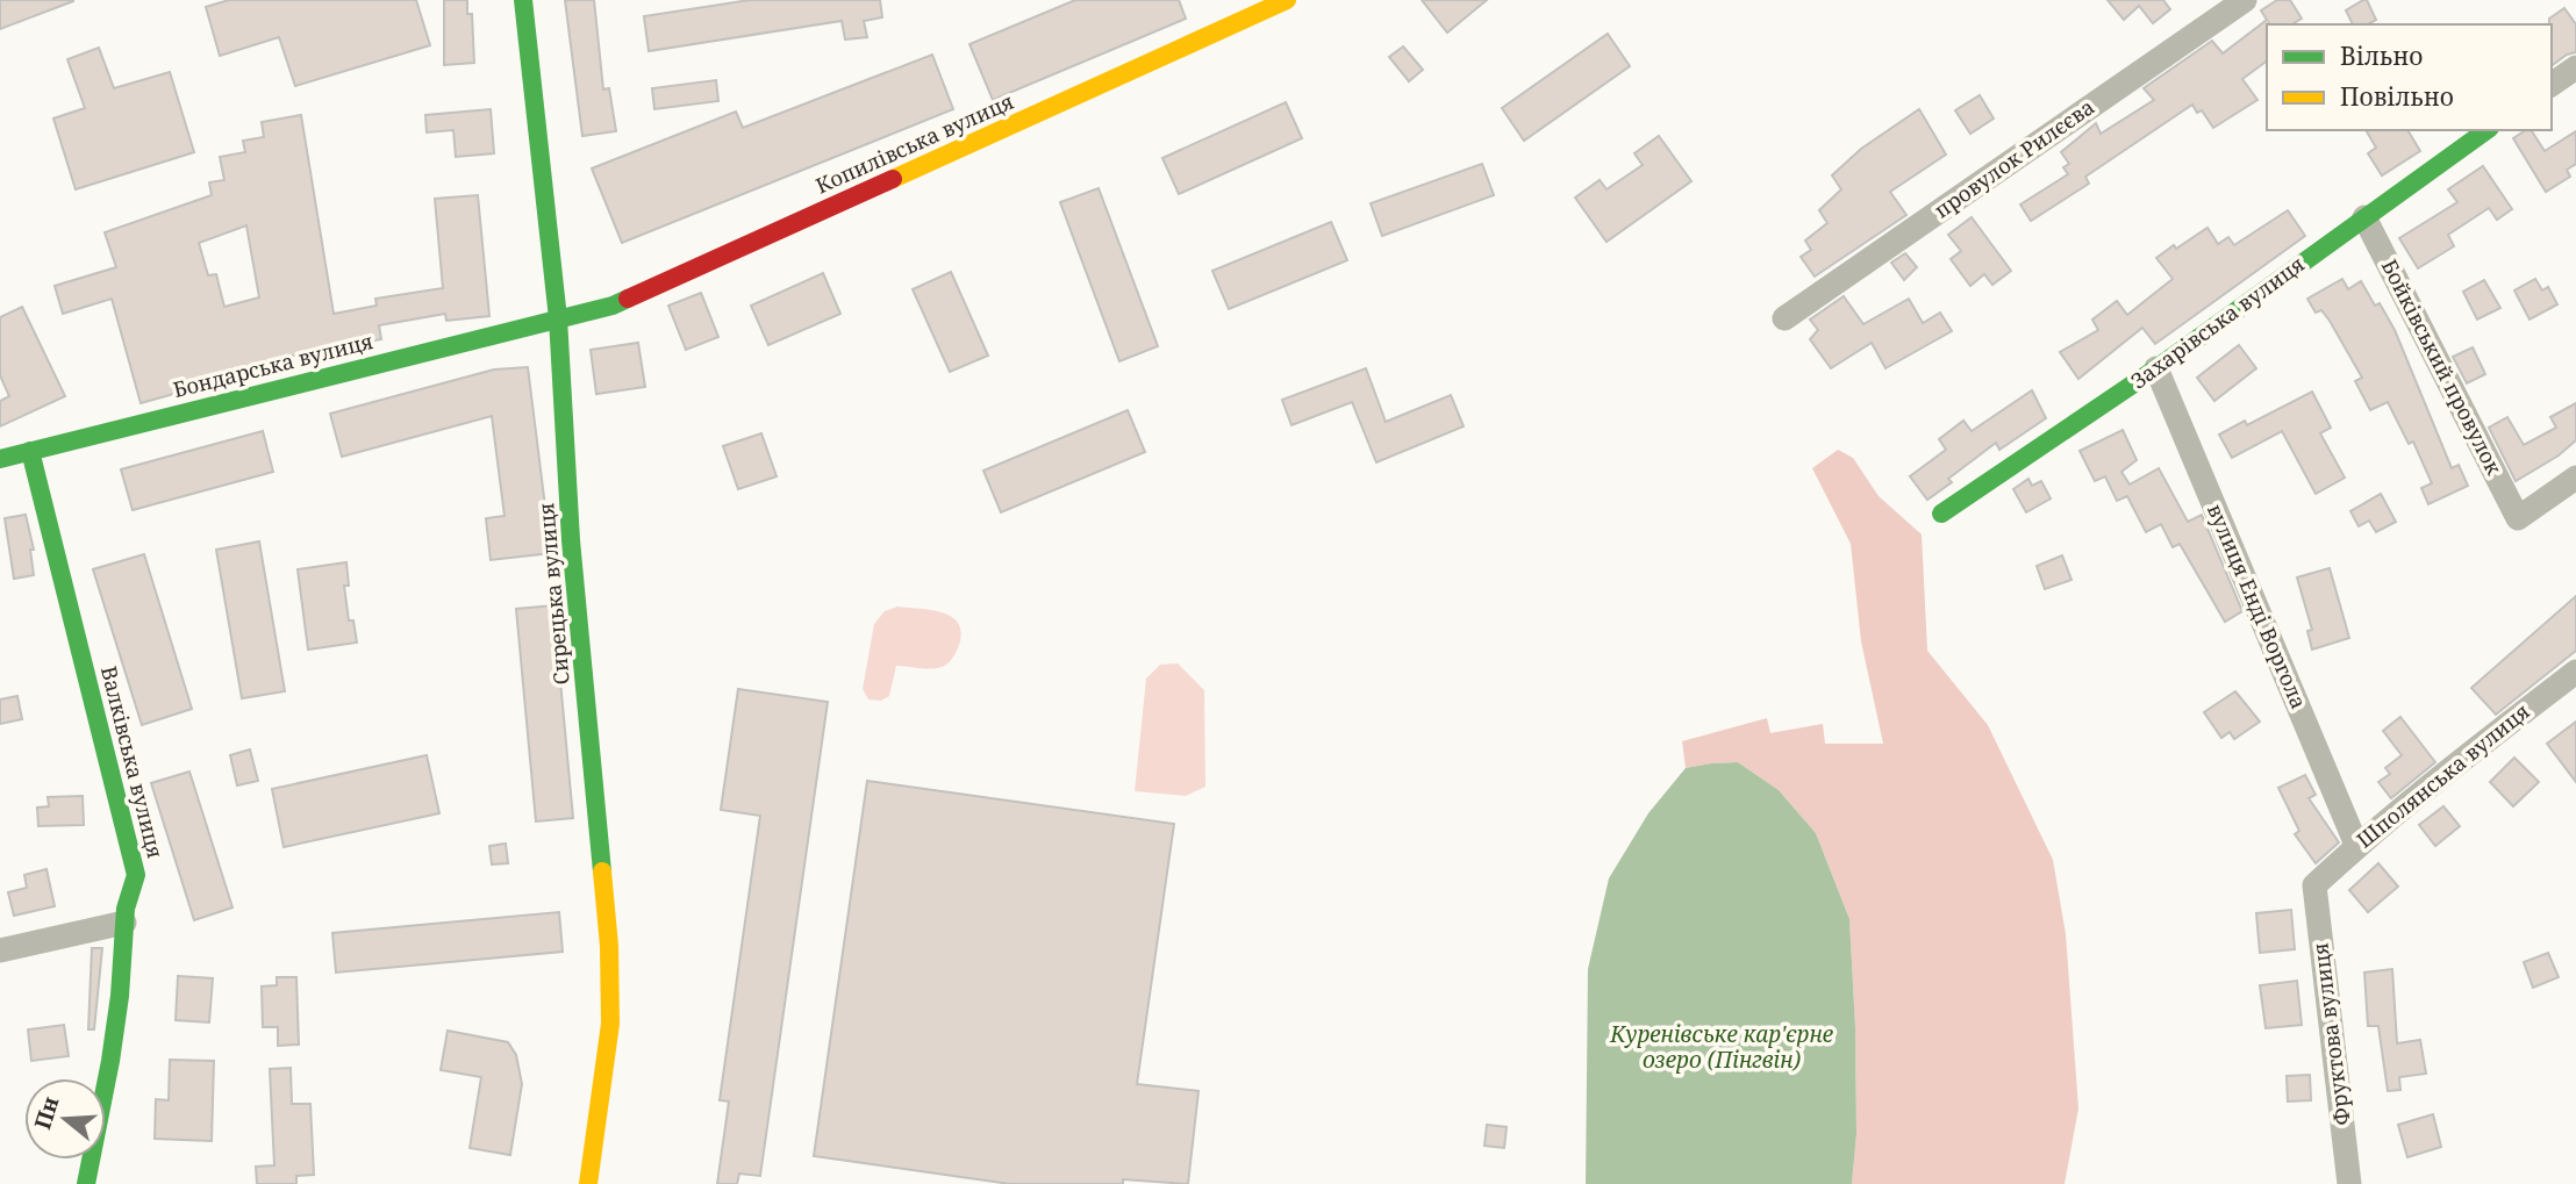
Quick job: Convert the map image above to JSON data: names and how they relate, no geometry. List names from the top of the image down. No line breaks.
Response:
{"streets":{"street":["Копилівська вулиця","провулок Рилєєва","Захарівська вулиця","Бондарська вулиця","Бойківський провулок","Сирецька вулиця","вулиця Енді Воргола","Валківська вулиця","Шполянська вулиця","Фруктова вулиця"]},"crossings":[["Копилівська вулиця","Бондарська вулиця"],["Копилівська вулиця","Сирецька вулиця"],["Захарівська вулиця","Бойківський провулок"],["Захарівська вулиця","вулиця Енді Воргола"],["Бондарська вулиця","Сирецька вулиця"],["Бондарська вулиця","Валківська вулиця"],["вулиця Енді Воргола","Шполянська вулиця"],["Шполянська вулиця","Фруктова вулиця"]],"water":["Куренівське кар'єрне озеро (Пінгвін)"],"legend":["Вільно","Повільно"],"north":"left"}
